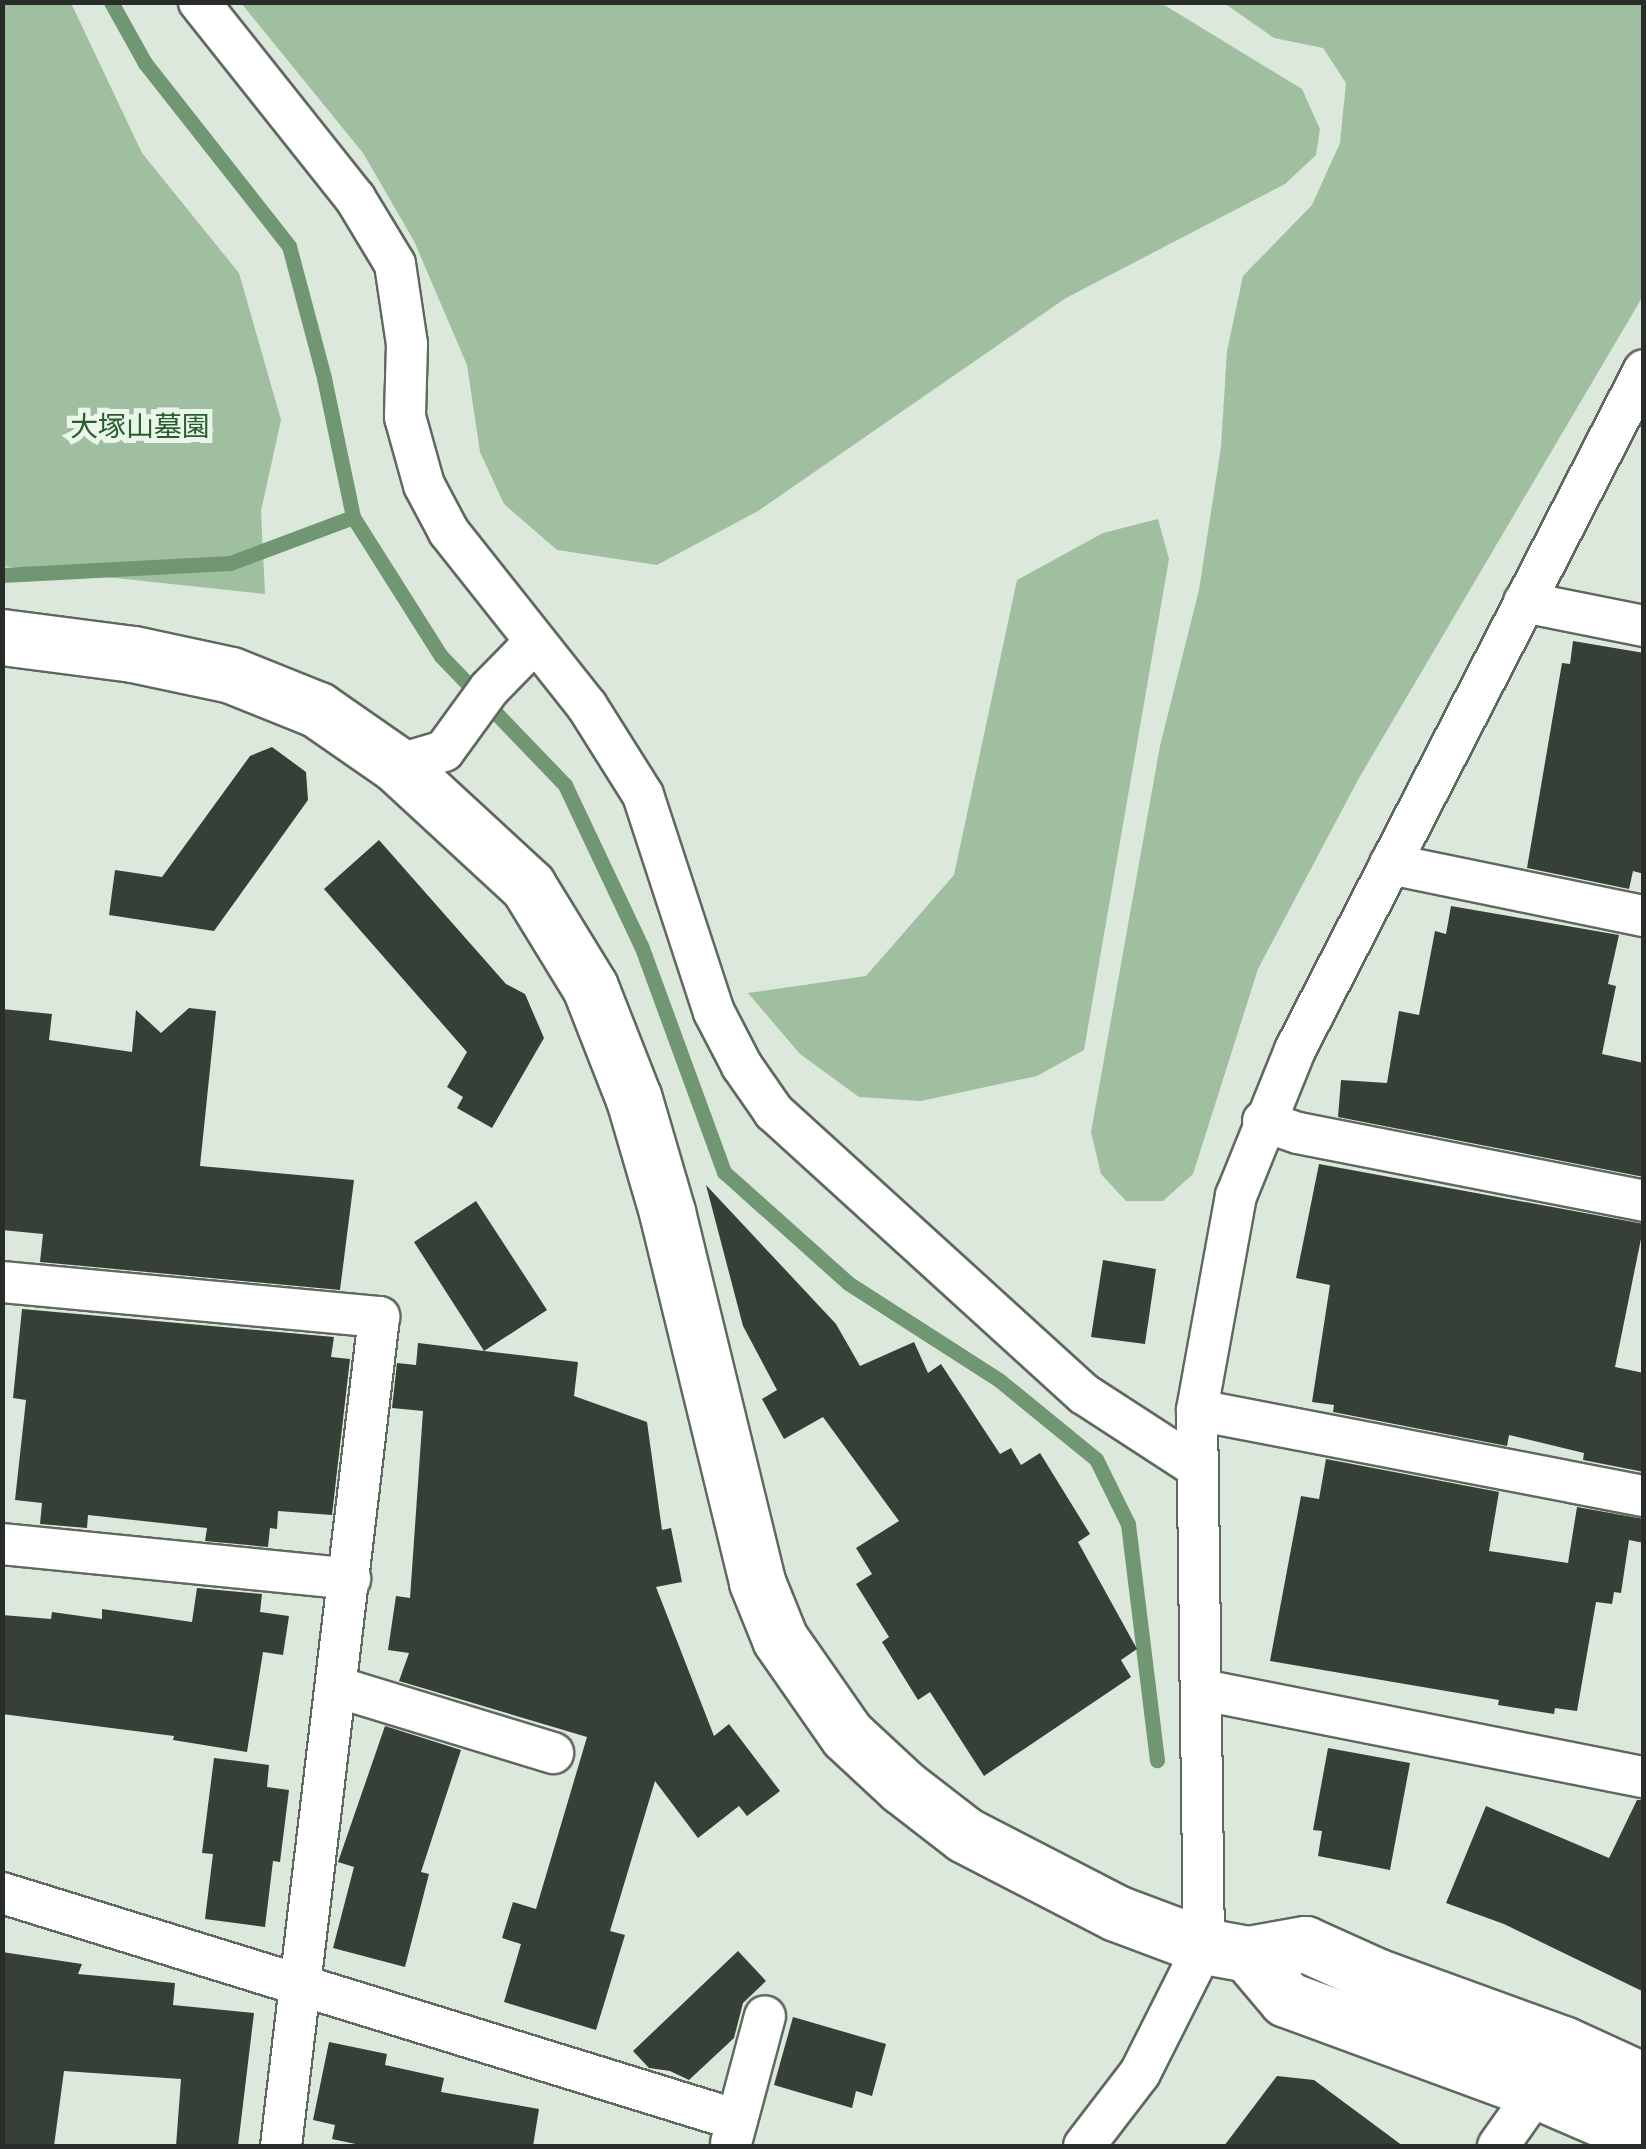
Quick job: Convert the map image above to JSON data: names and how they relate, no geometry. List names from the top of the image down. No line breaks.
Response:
{"parks":["大塚山墓園"]}
